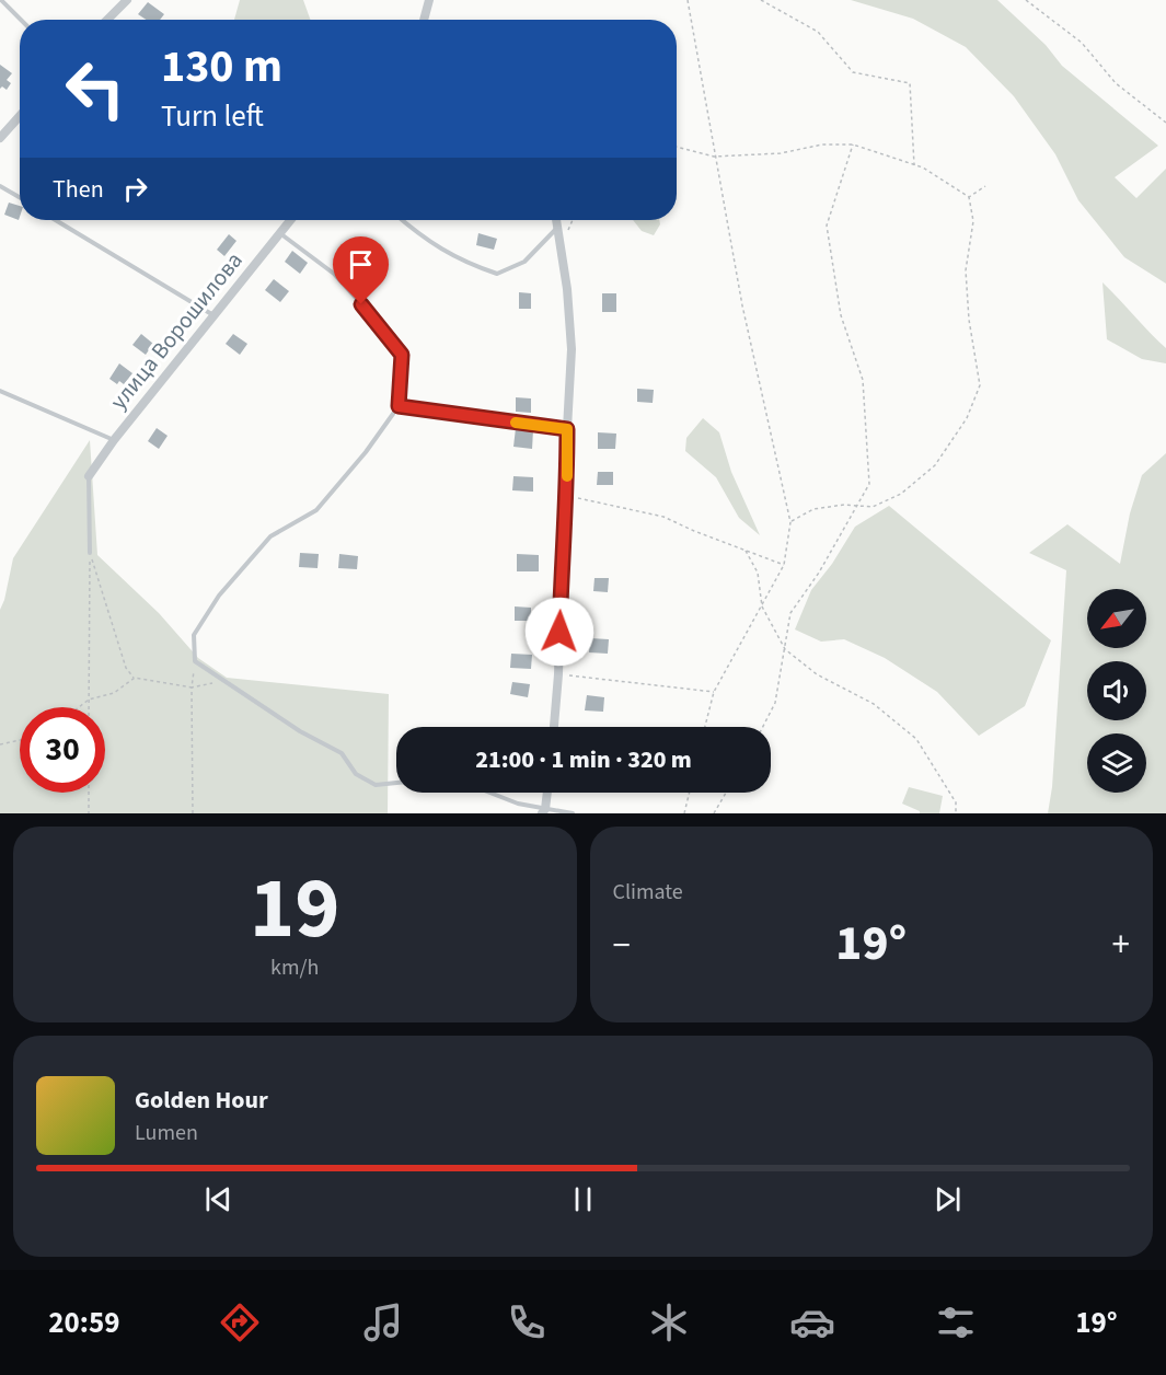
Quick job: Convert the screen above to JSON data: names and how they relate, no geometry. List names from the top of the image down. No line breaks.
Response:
{"streets":{"street":["улица Ворошилова"]},"north":"bottom left","page":{"turn":["130 m","Turn left"],"then":"Then","limit":"30","trip":"21:00 · 1 min · 320 m","tile":[["19","km/h"],"Climate"],"heat":["−","19°","+"],"song":["Golden Hour","Lumen"],"tabs":["20:59","19°"]}}
